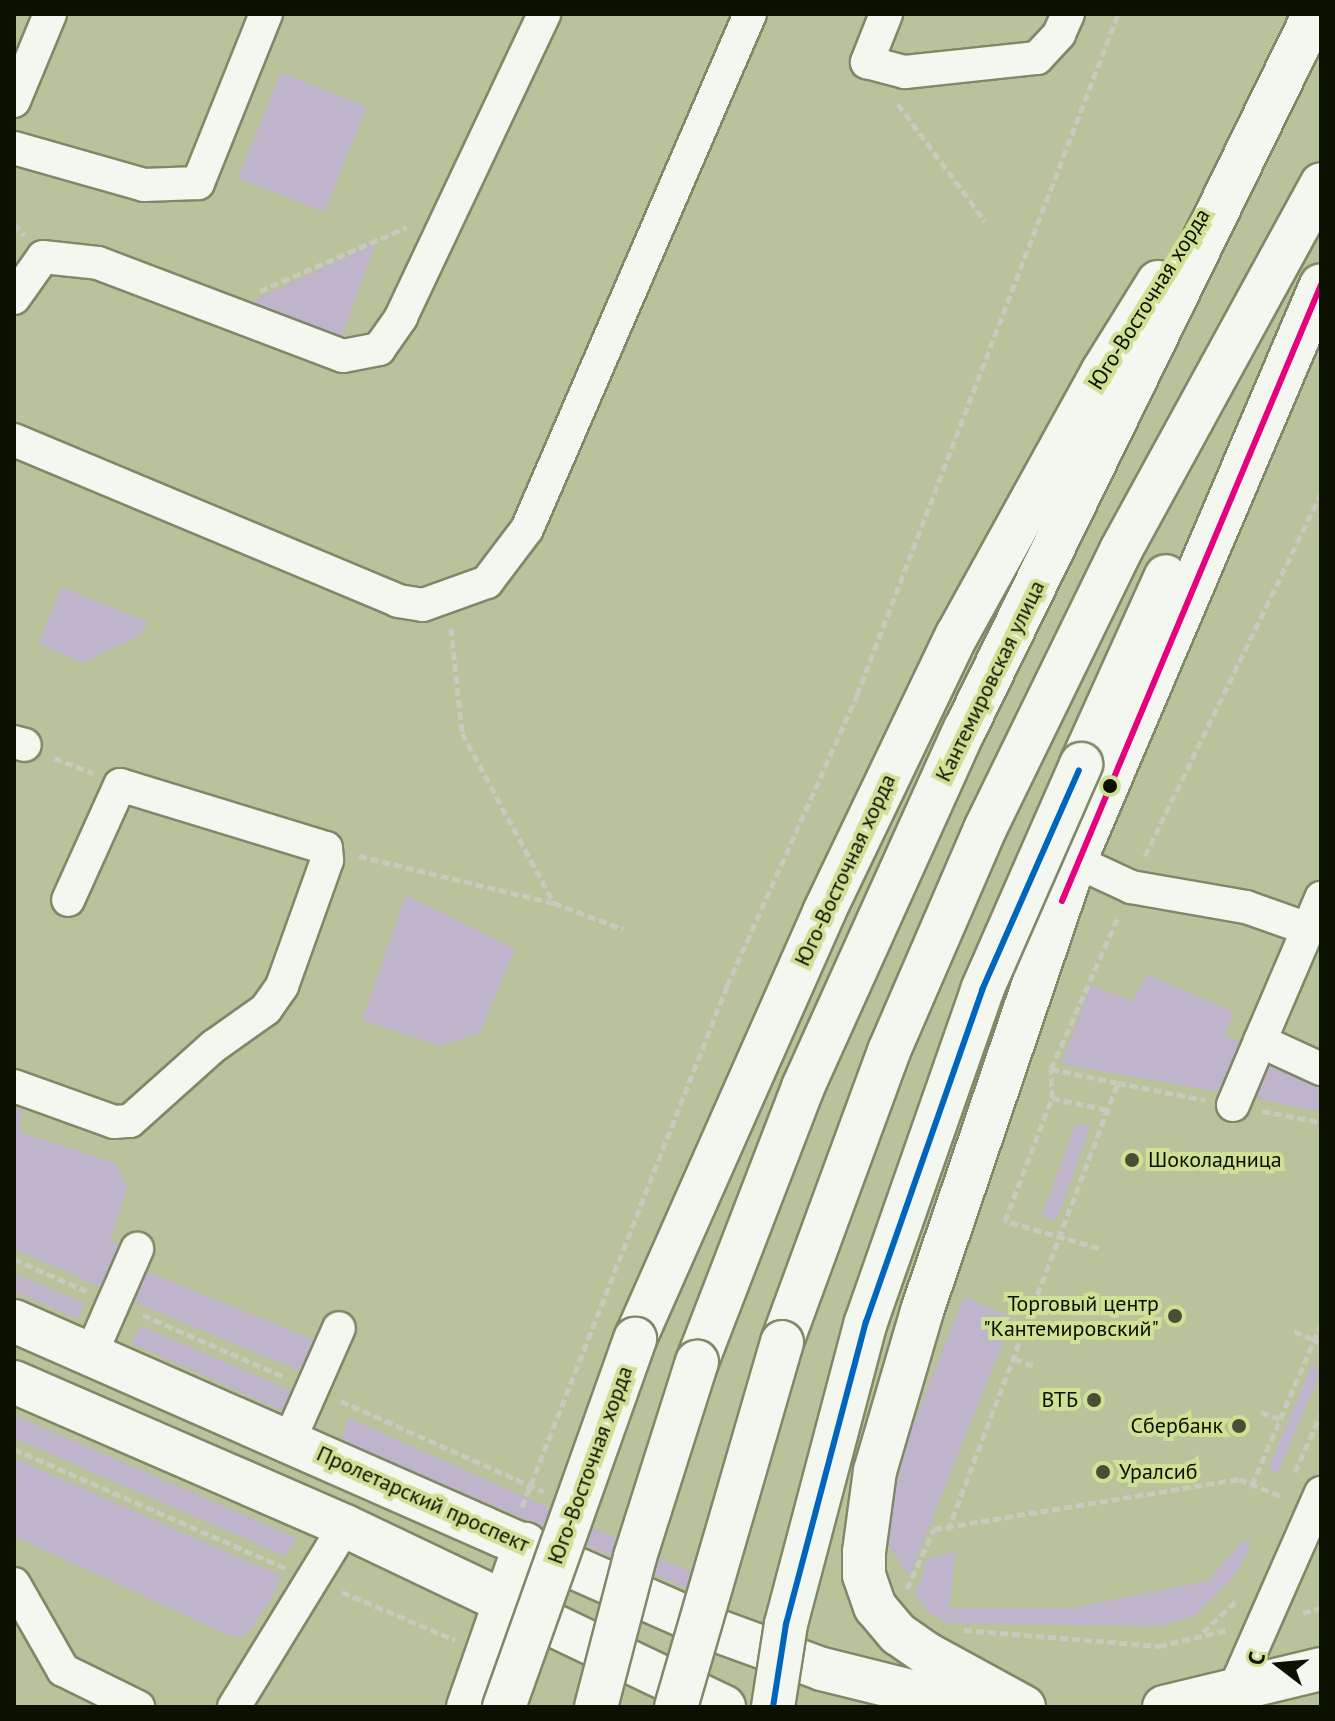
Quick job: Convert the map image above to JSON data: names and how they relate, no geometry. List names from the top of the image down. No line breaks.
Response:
{"streets":{"main road":["Юго-Восточная хорда","Кантемировская улица","Пролетарский проспект"]},"crossings":[["Юго-Восточная хорда","Кантемировская улица"]],"places":["Шоколадница","Торговый центр \"Кантемировский\"","ВТБ","Сбербанк","Уралсиб"],"north":"left"}
